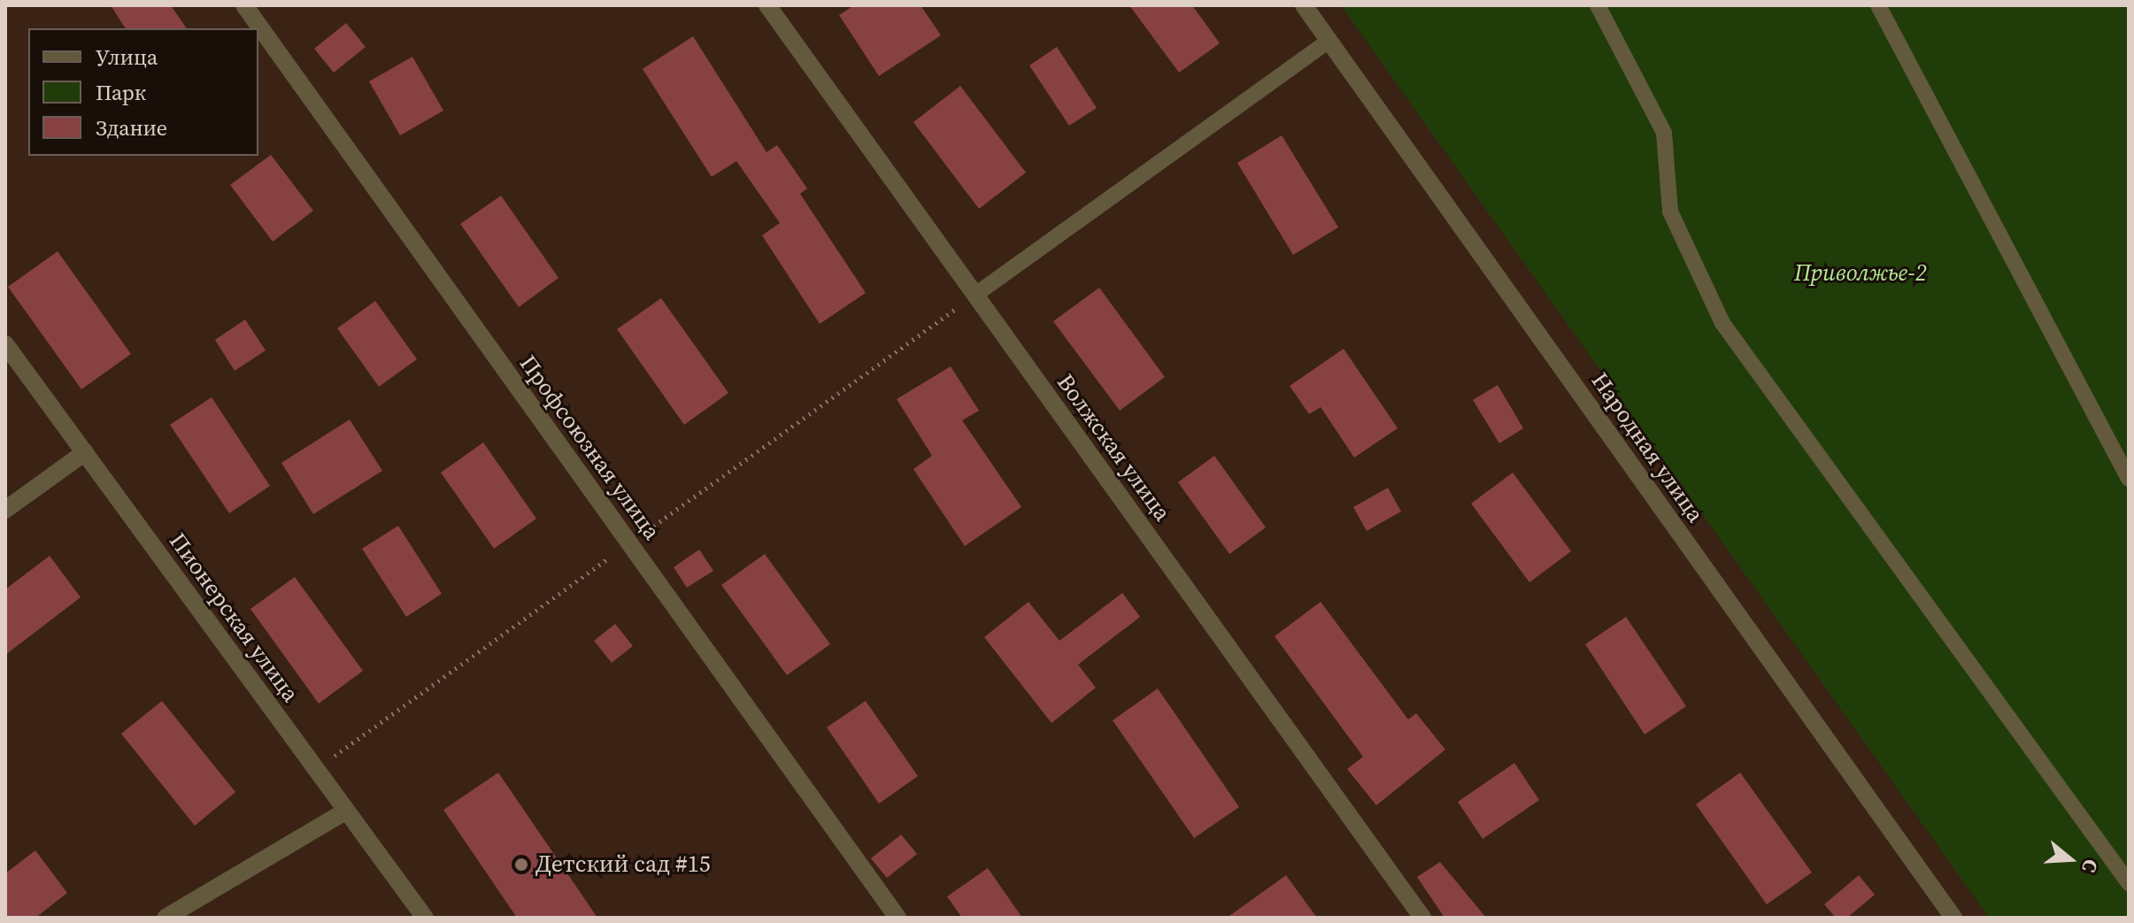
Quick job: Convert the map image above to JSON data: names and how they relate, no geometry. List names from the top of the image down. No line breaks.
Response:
{"streets":{"street":["Профсоюзная улица","Волжская улица","Народная улица","Пионерская улица"]},"parks":["Приволжье-2"],"places":["Детский сад #15"],"legend":["Улица","Парк","Здание"],"north":"right"}
